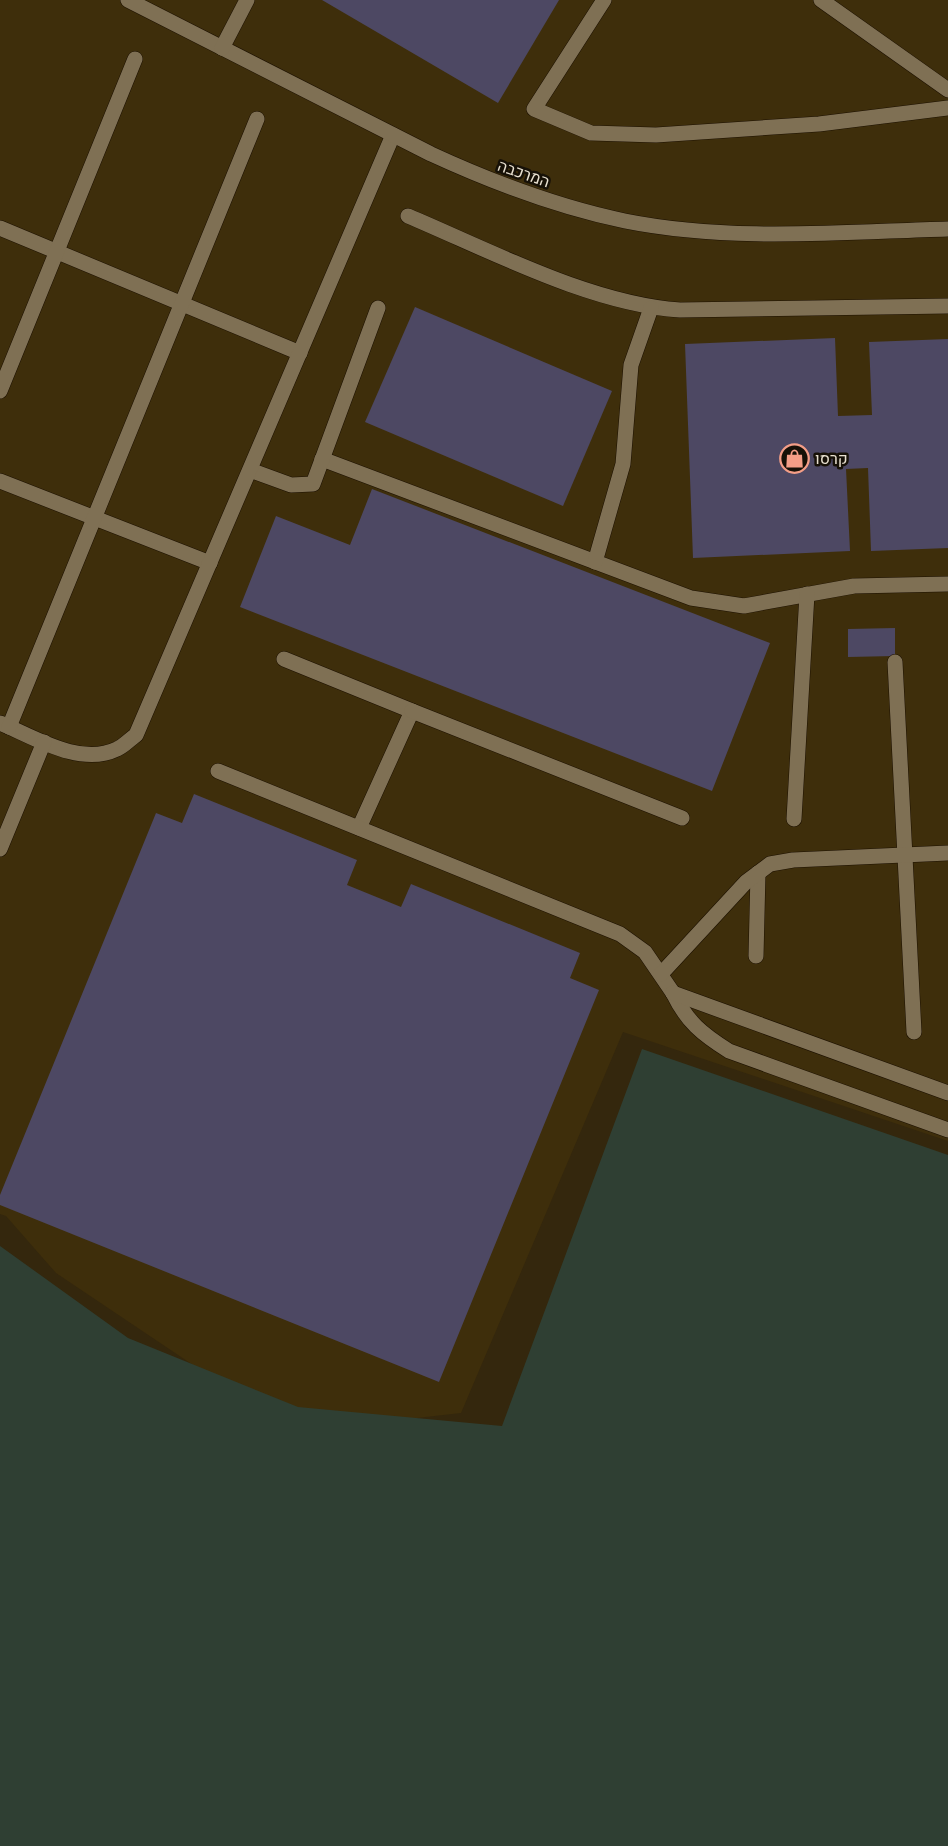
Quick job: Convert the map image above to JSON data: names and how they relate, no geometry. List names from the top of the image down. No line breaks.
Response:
{"streets":{"street":["המרכבה"]},"places":{"shop":["קרסו"]}}
